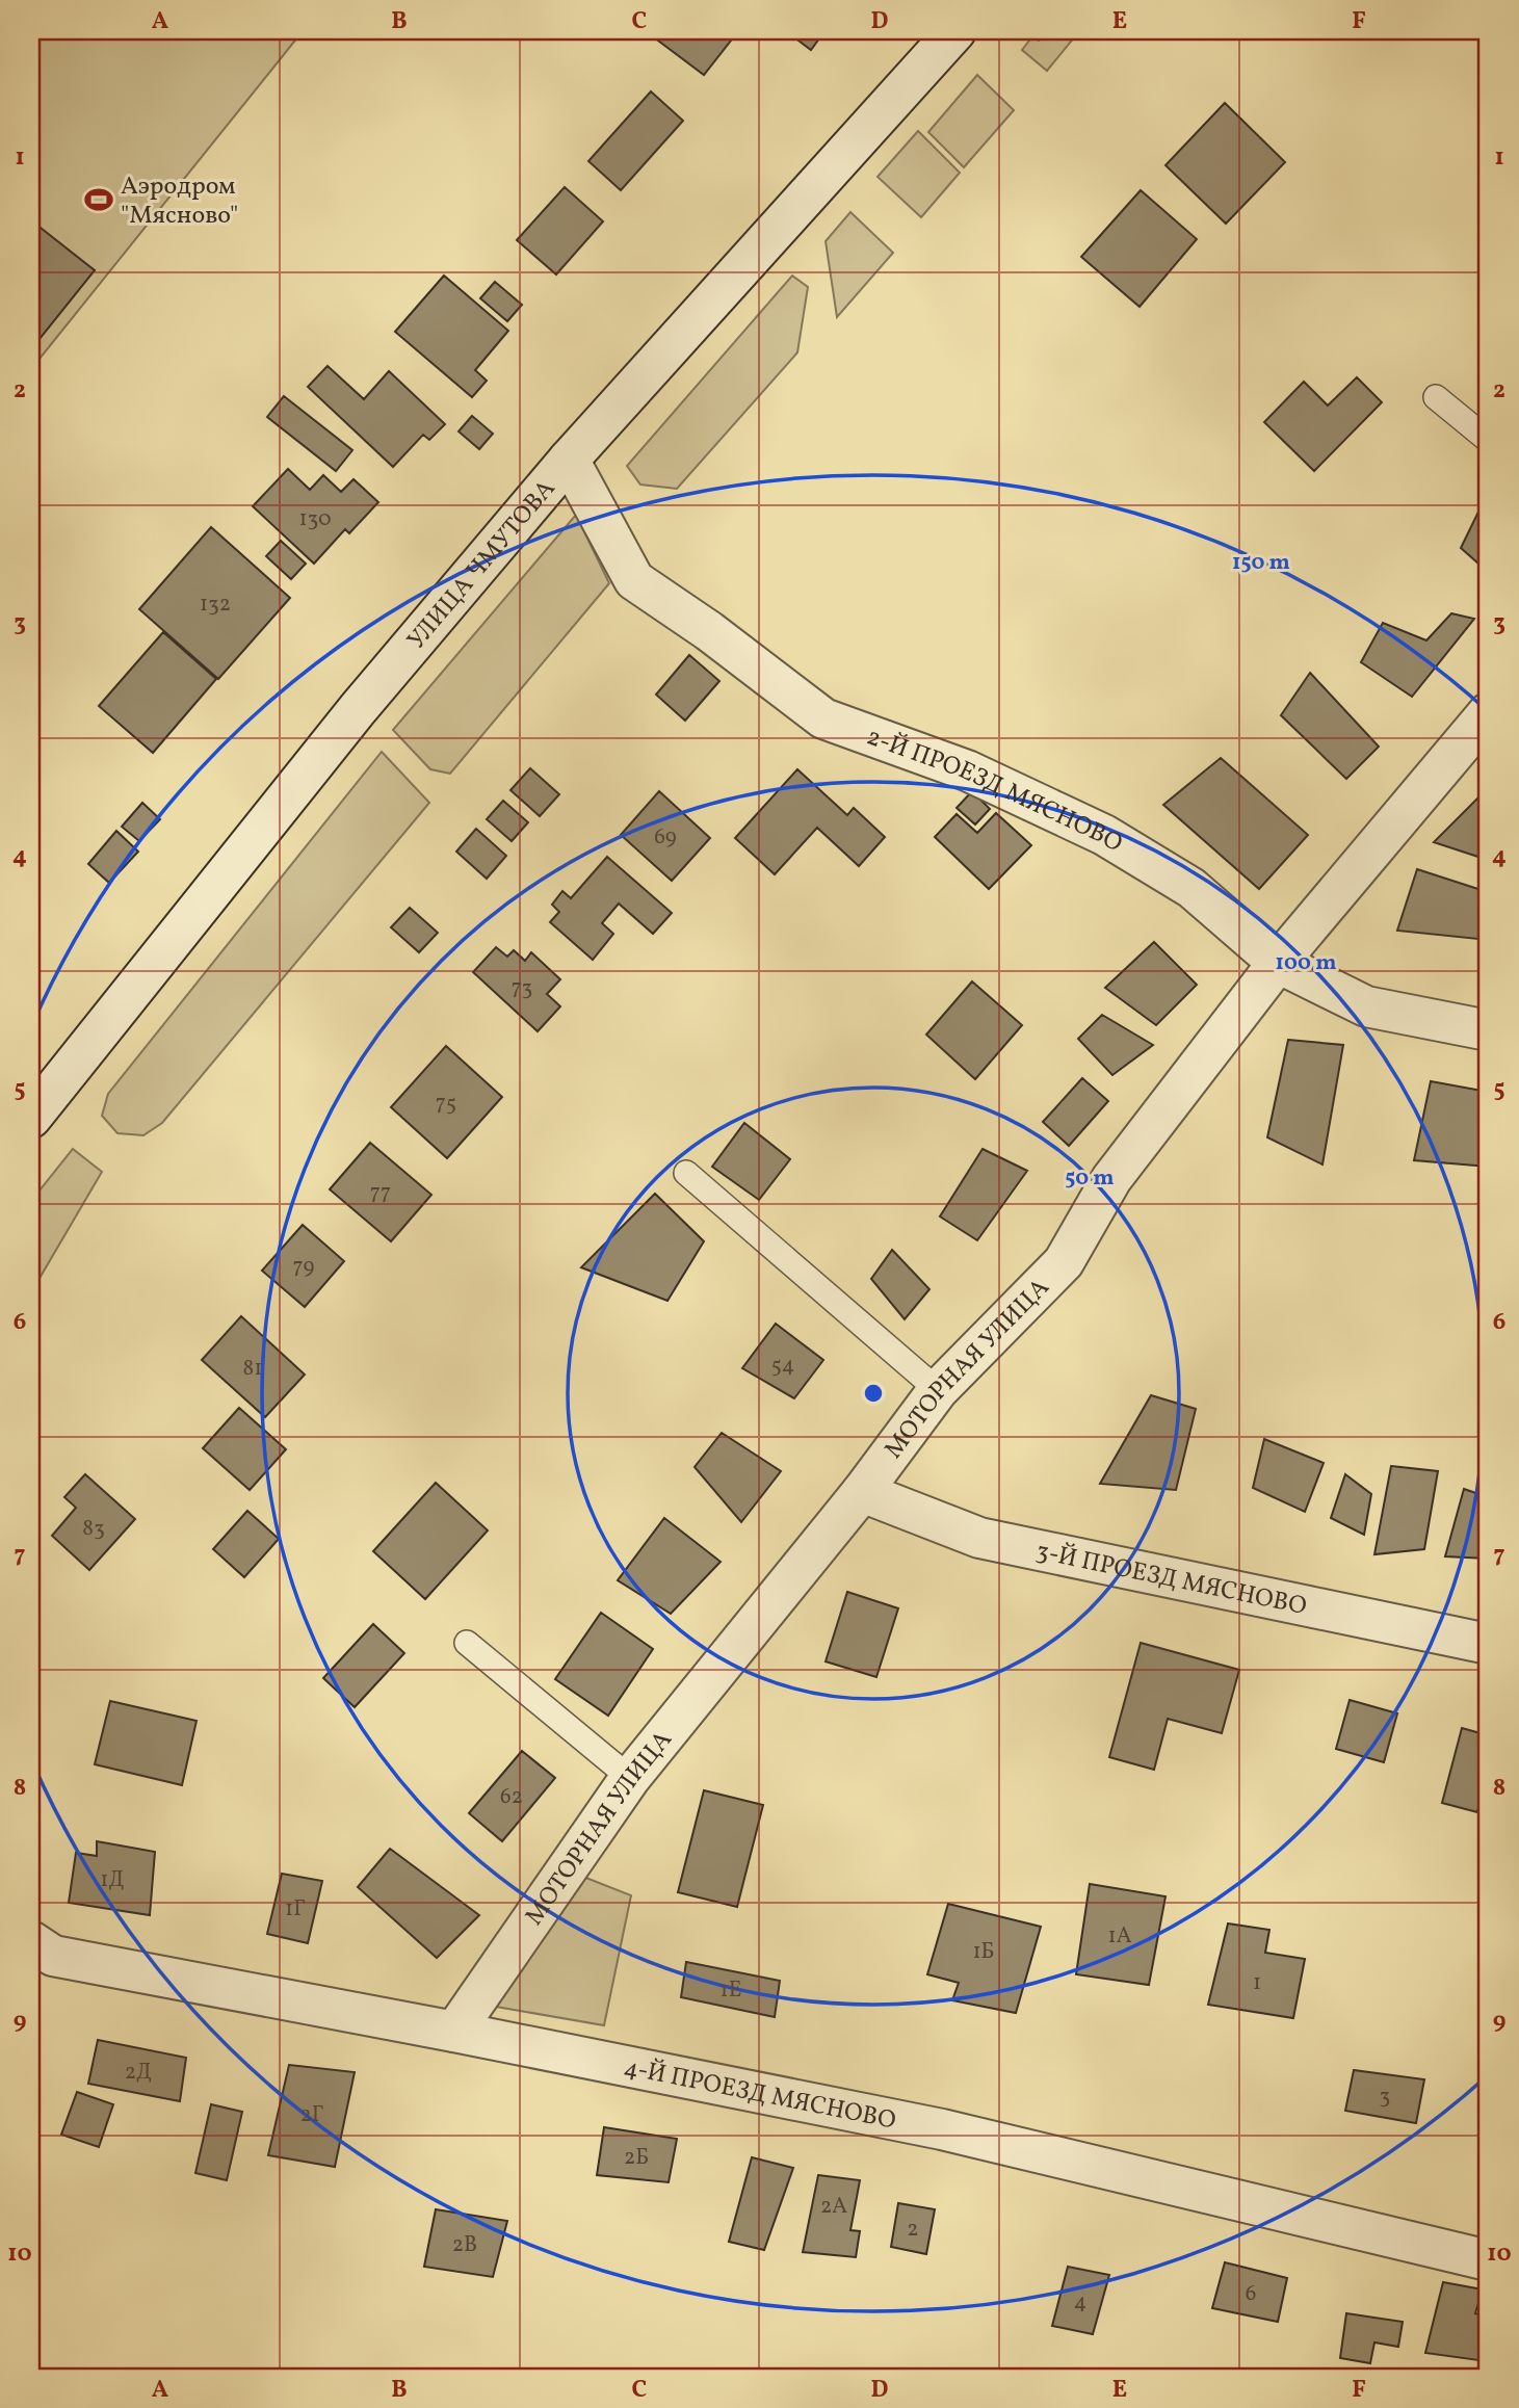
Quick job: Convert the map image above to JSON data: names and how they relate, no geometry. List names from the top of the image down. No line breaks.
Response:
{"streets":{"street":["УЛИЦА ЧМУТОВА","2-Й ПРОЕЗД МЯСНОВО","МОТОРНАЯ УЛИЦА","3-Й ПРОЕЗД МЯСНОВО","4-Й ПРОЕЗД МЯСНОВО"]},"crossings":[["УЛИЦА ЧМУТОВА","2-Й ПРОЕЗД МЯСНОВО"],["2-Й ПРОЕЗД МЯСНОВО","МОТОРНАЯ УЛИЦА"],["МОТОРНАЯ УЛИЦА","3-Й ПРОЕЗД МЯСНОВО"],["МОТОРНАЯ УЛИЦА","4-Й ПРОЕЗД МЯСНОВО"]],"places":{"sports":["Аэродром \"Мясново\""]},"house_numbers":["130","132","69","73","75","77","79","54","81","83","62","1Д","1Г","1А","1Б","1","1Е","2Д","3","2Г","2Б","2А","2","2В","6","4"],"grid":{"columns":["A","B","C","D","E","F"],"rows":["1","2","3","4","5","6","7","8","9","10"]},"rings":["150 m","100 m","50 m"]}
